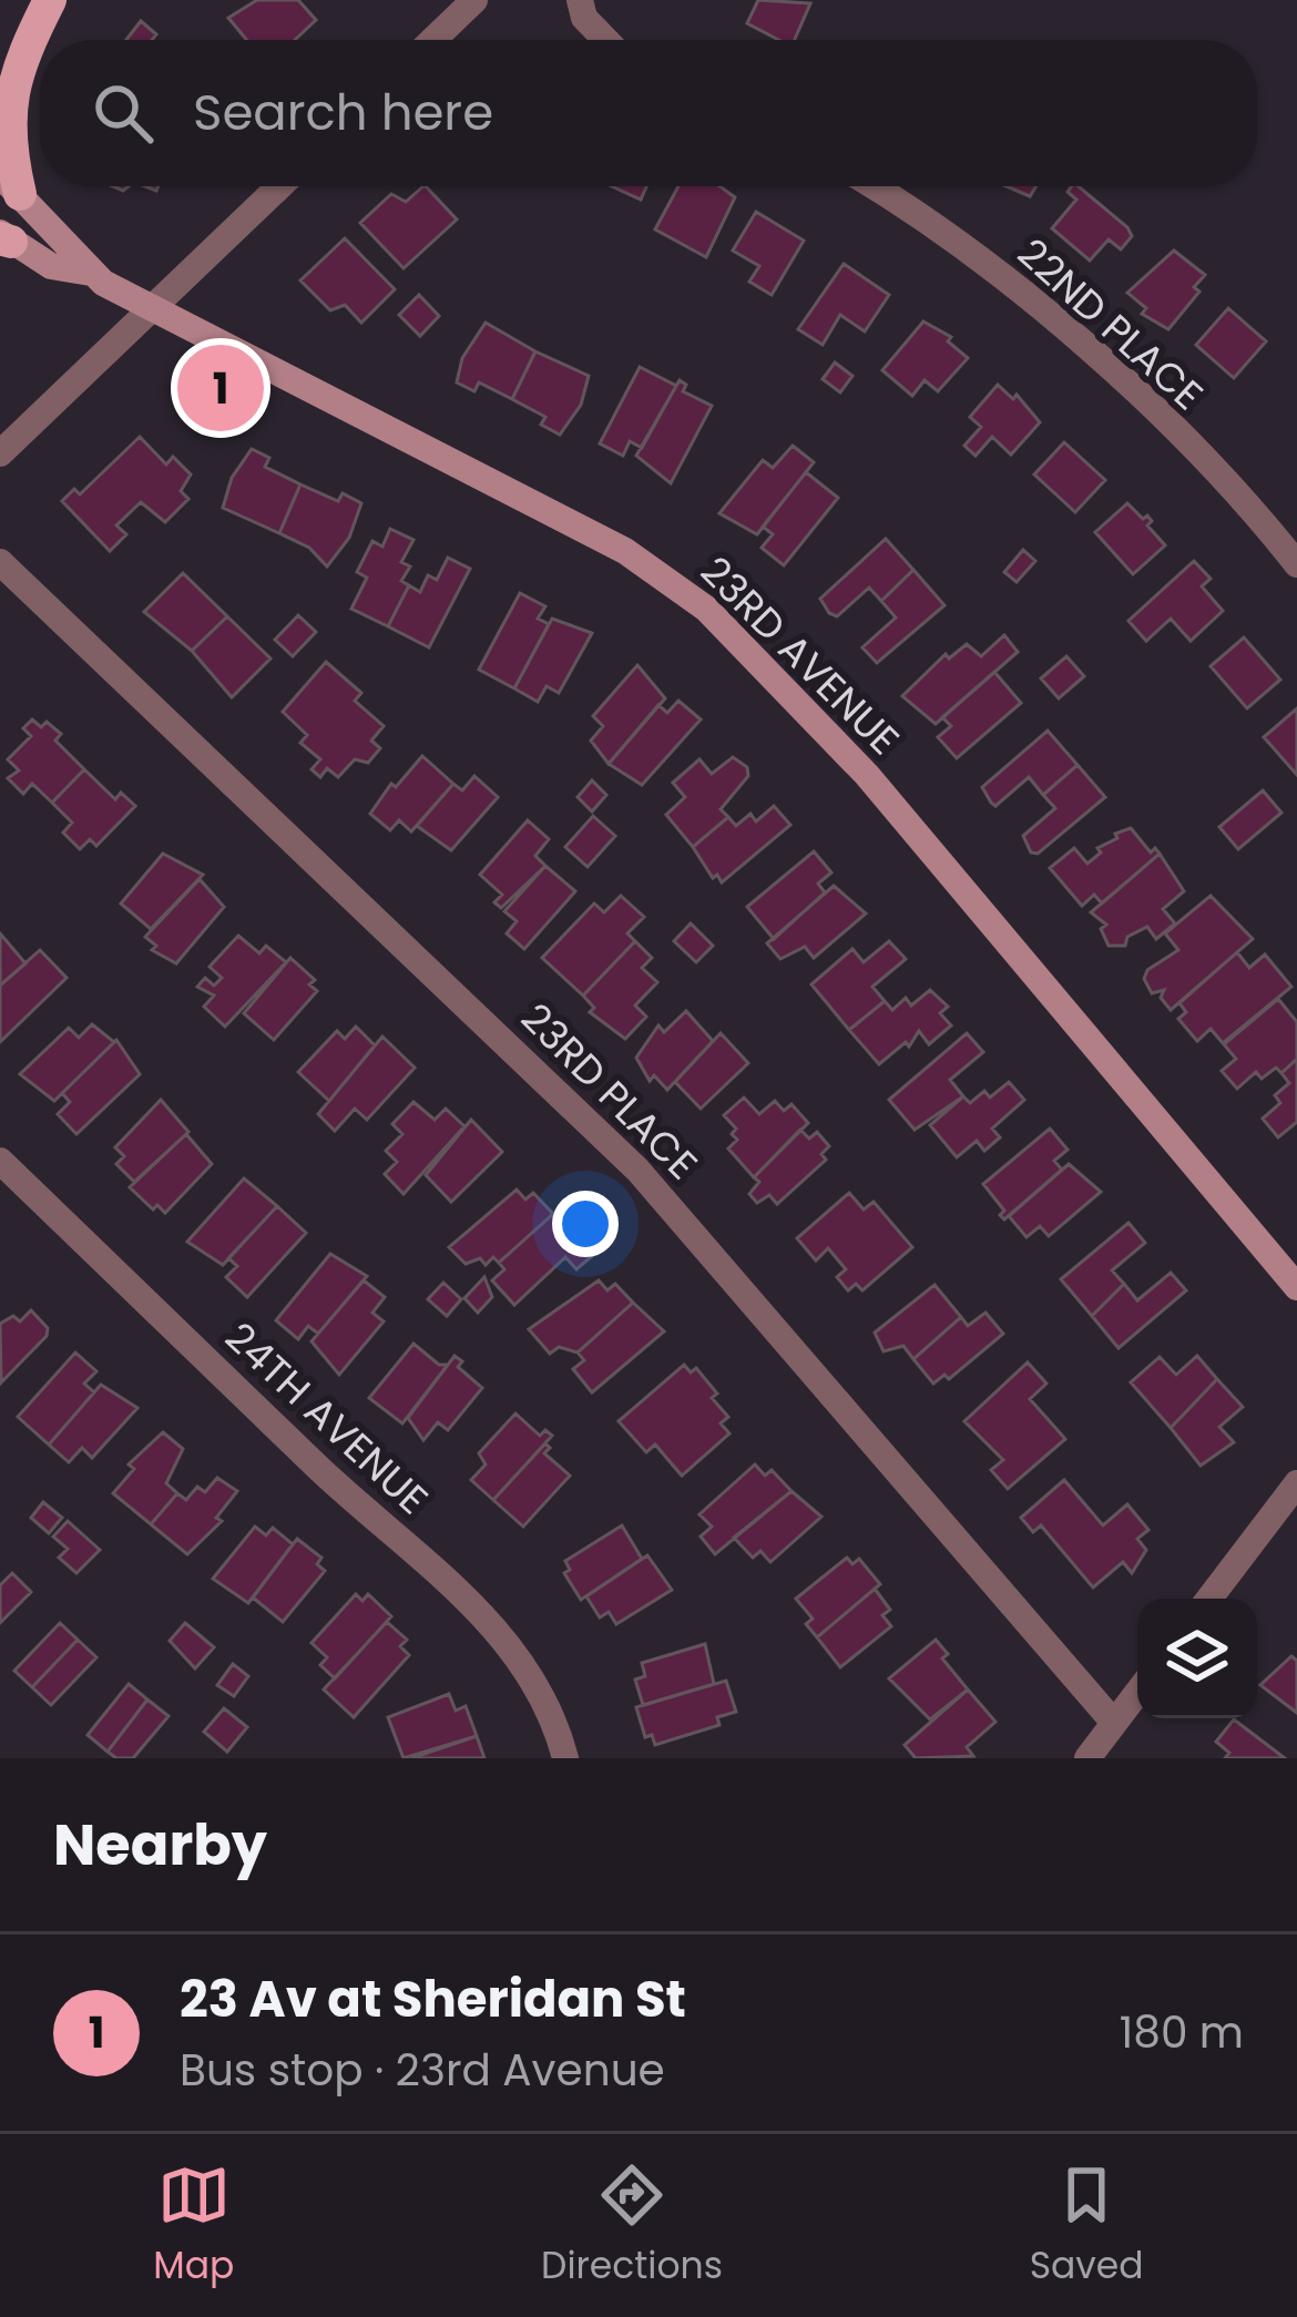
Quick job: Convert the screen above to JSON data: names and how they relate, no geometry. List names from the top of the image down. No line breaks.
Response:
{"streets":{"street":["22ND PLACE","23RD AVENUE","23RD PLACE","24TH AVENUE"]},"page":{"search":"Search here","pins":"1","heading":"Nearby","list":[{"mark":"1","name":"23 Av at Sheridan St","note":"Bus stop · 23rd Avenue","value":"180 m"}],"nav":["Map","Directions","Saved"]}}
